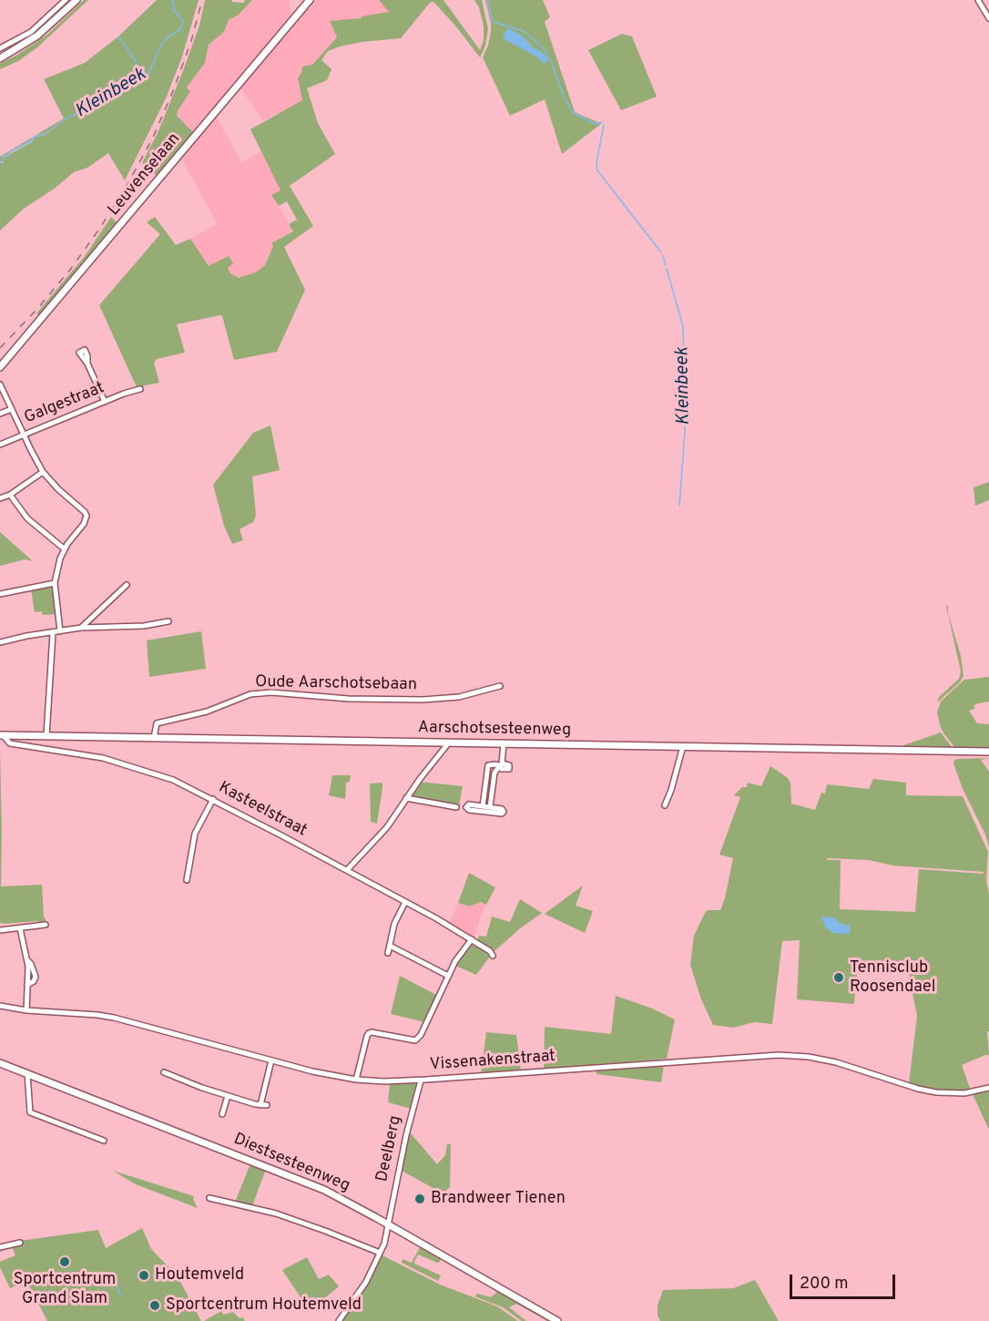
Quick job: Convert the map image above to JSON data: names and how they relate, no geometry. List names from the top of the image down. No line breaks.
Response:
{"streets":{"main road":["Leuvenselaan","Aarschotsesteenweg","Diestsesteenweg"],"street":["Galgestraat","Oude Aarschotsebaan","Kasteelstraat","Vissenakenstraat","Deelberg"]},"crossings":[["Oude Aarschotsebaan","Aarschotsesteenweg"],["Aarschotsesteenweg","Kasteelstraat"],["Vissenakenstraat","Deelberg"],["Deelberg","Diestsesteenweg"]],"water":["Kleinbeek"],"places":["Tennisclub Roosendael","Brandweer Tienen","Sportcentrum Grand Slam","Houtemveld","Sportcentrum Houtemveld"],"scale_bar":"200 m"}
